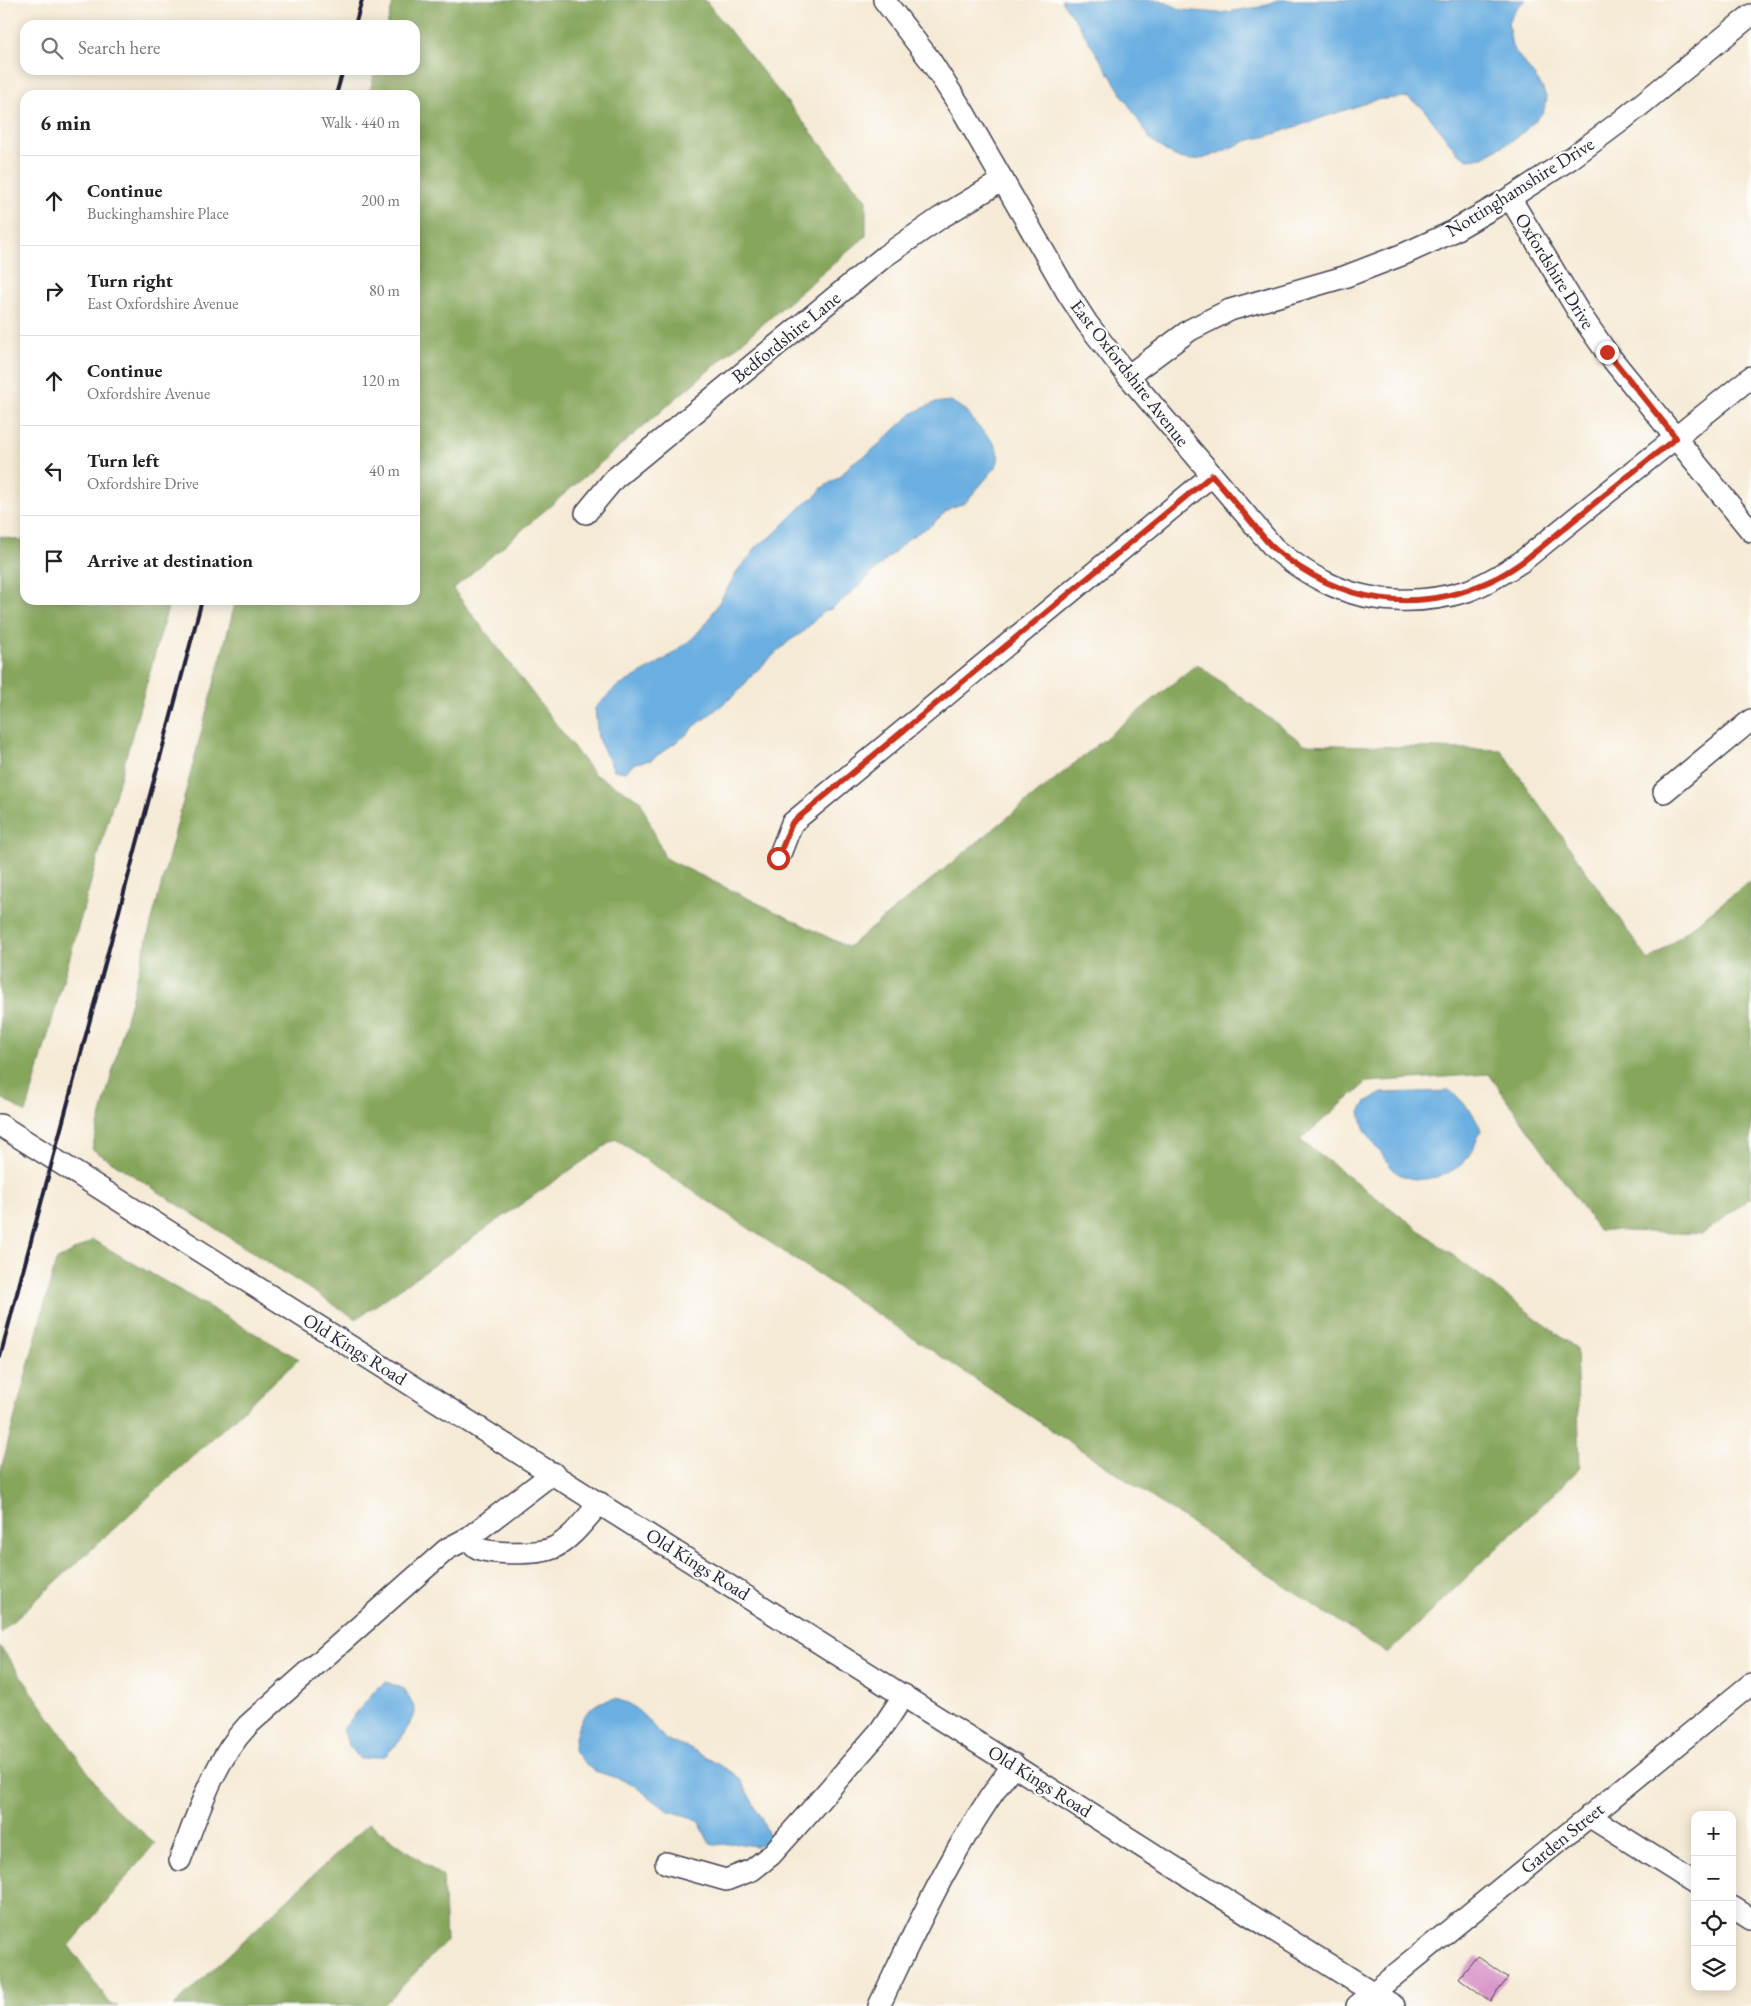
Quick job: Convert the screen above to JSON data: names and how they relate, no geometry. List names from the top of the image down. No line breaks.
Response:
{"streets":{"street":["Nottinghamshire Drive","Oxfordshire Drive","Bedfordshire Lane","East Oxfordshire Avenue","Old Kings Road","Garden Street"]},"crossings":[["Nottinghamshire Drive","Oxfordshire Drive"],["Nottinghamshire Drive","East Oxfordshire Avenue"],["Oxfordshire Drive","East Oxfordshire Avenue"],["Bedfordshire Lane","East Oxfordshire Avenue"],["Old Kings Road","Garden Street"]],"page":{"search":"Search here","heading":["6 min","Walk · 440 m"],"list":[["Continue","Buckinghamshire Place","200 m"],["Turn right","East Oxfordshire Avenue","80 m"],["Continue","Oxfordshire Avenue","120 m"],["Turn left","Oxfordshire Drive","40 m"],"Arrive at destination"],"map_buttons":["+","−"]}}
